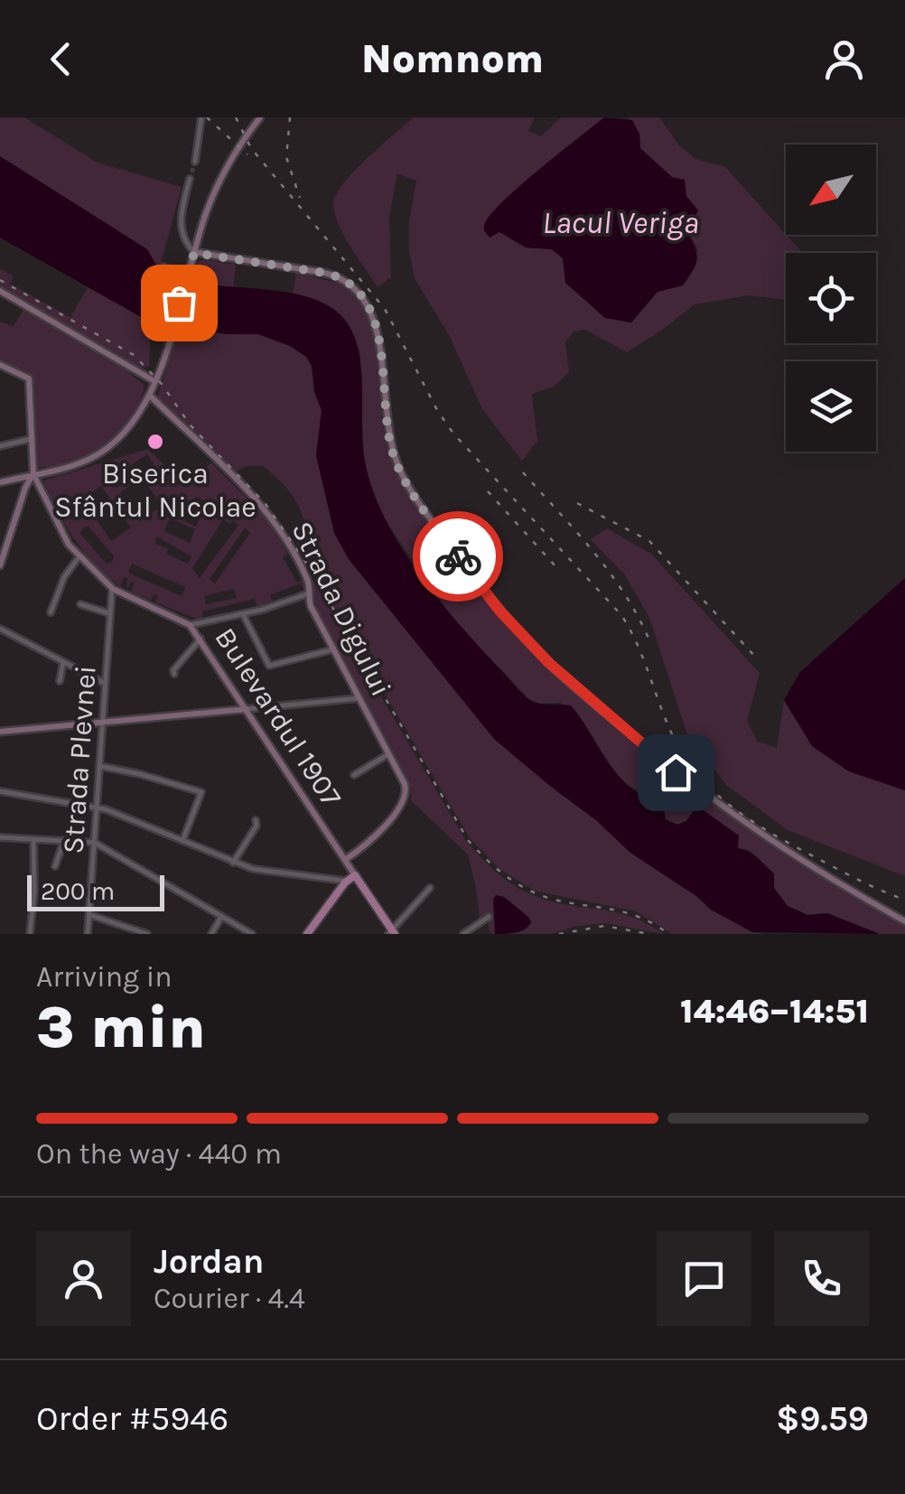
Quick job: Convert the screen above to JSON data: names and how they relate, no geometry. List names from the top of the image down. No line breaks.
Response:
{"streets":{"main road":["Strada Digului","Bulevardul 1907"],"street":["Strada Plevnei"]},"crossings":[["Strada Digului","Bulevardul 1907"],["Bulevardul 1907","Strada Plevnei"]],"water":["Lacul Veriga"],"places":["Biserica Sfântul Nicolae"],"scale_bar":"200 m","north":"bottom left","page":{"header":"Nomnom","scale":"200 m","heading":["3 min","Arriving in","14:46–14:51"],"panel":["Jordan","Courier · 4.4","Order #5946","$9.59"],"bar":"On the way · 440 m"}}
